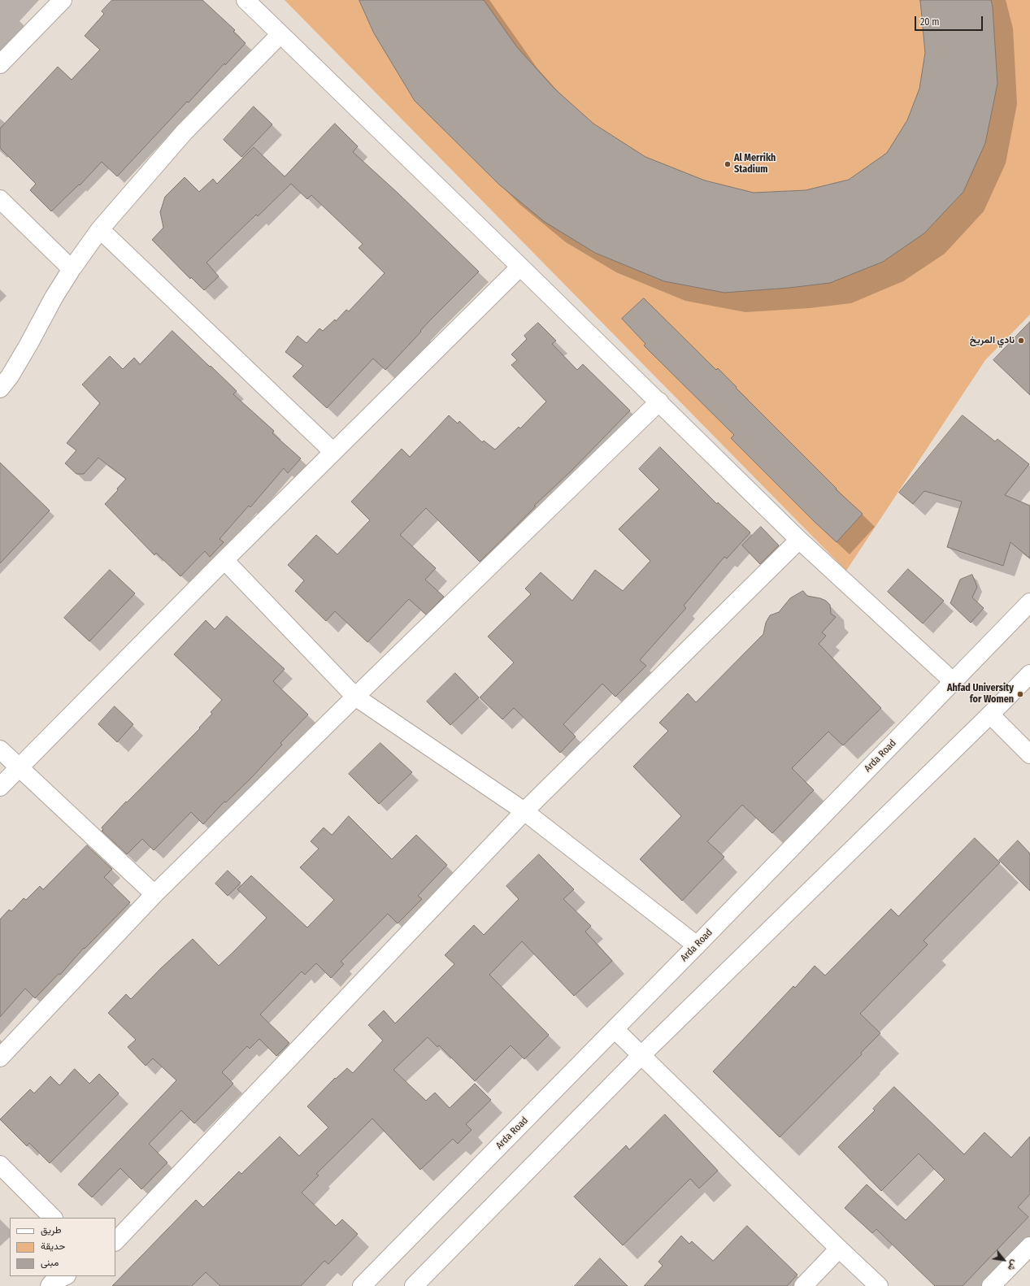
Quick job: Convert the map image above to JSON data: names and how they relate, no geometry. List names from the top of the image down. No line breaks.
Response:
{"streets":{"street":["Arda Road"]},"places":["Al Merrikh Stadium","نادي المريخ","Ahfad University for Women"],"legend":["طريق","حديقة","مبنى"],"scale_bar":"20 m","north":"bottom right"}
